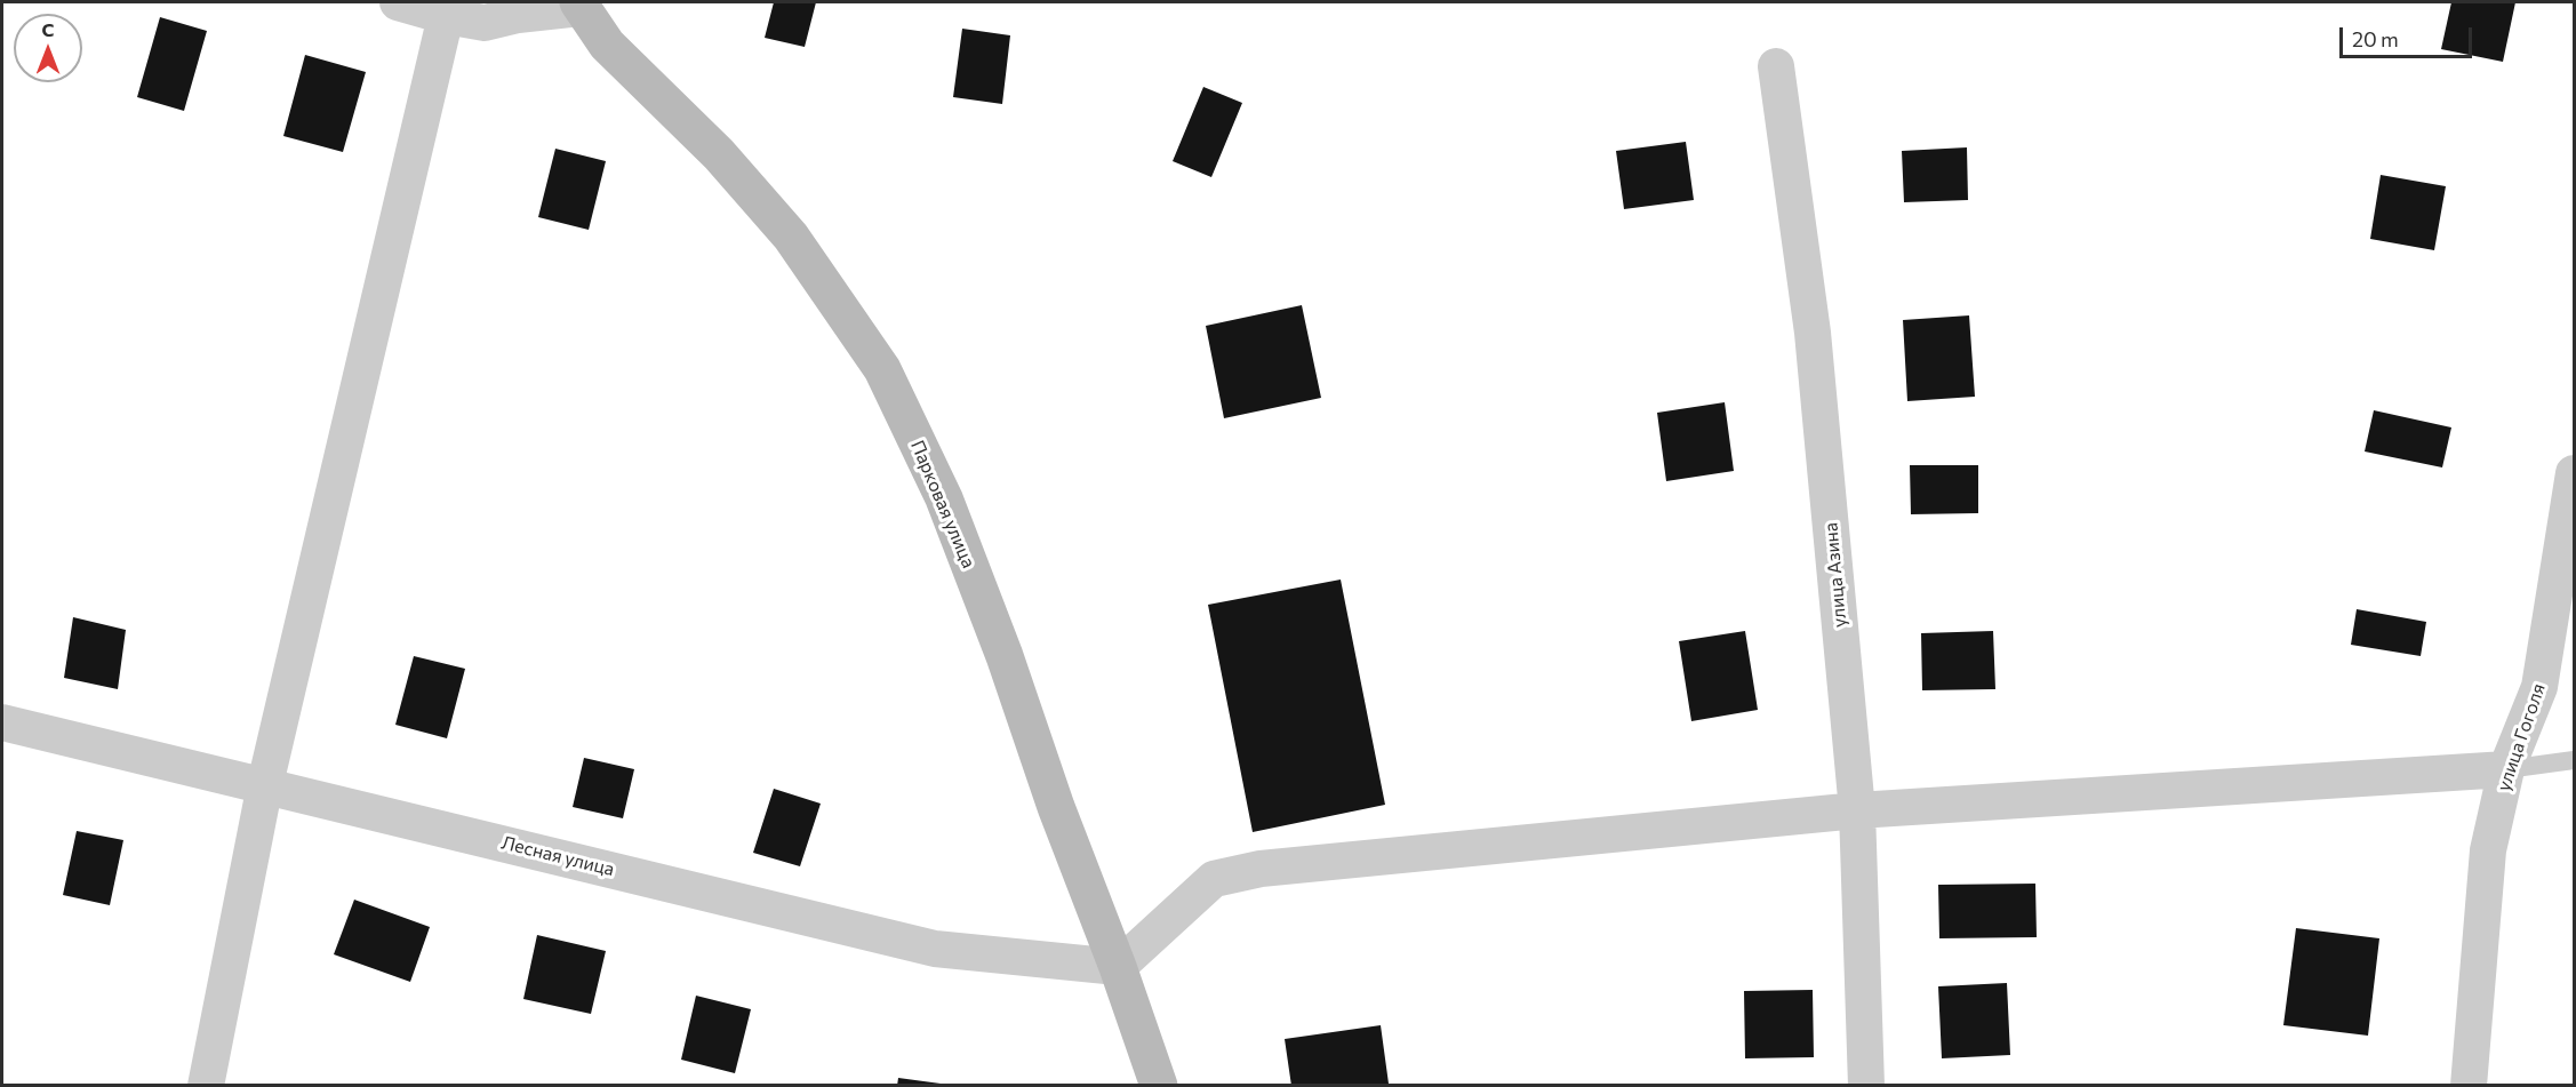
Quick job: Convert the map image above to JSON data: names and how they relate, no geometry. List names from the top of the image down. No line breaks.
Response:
{"streets":{"main road":["Парковая улица"],"street":["улица Азина","улица Гоголя","Лесная улица"]},"crossings":[["Парковая улица","Лесная улица"]],"scale_bar":"20 m","north":"top"}
